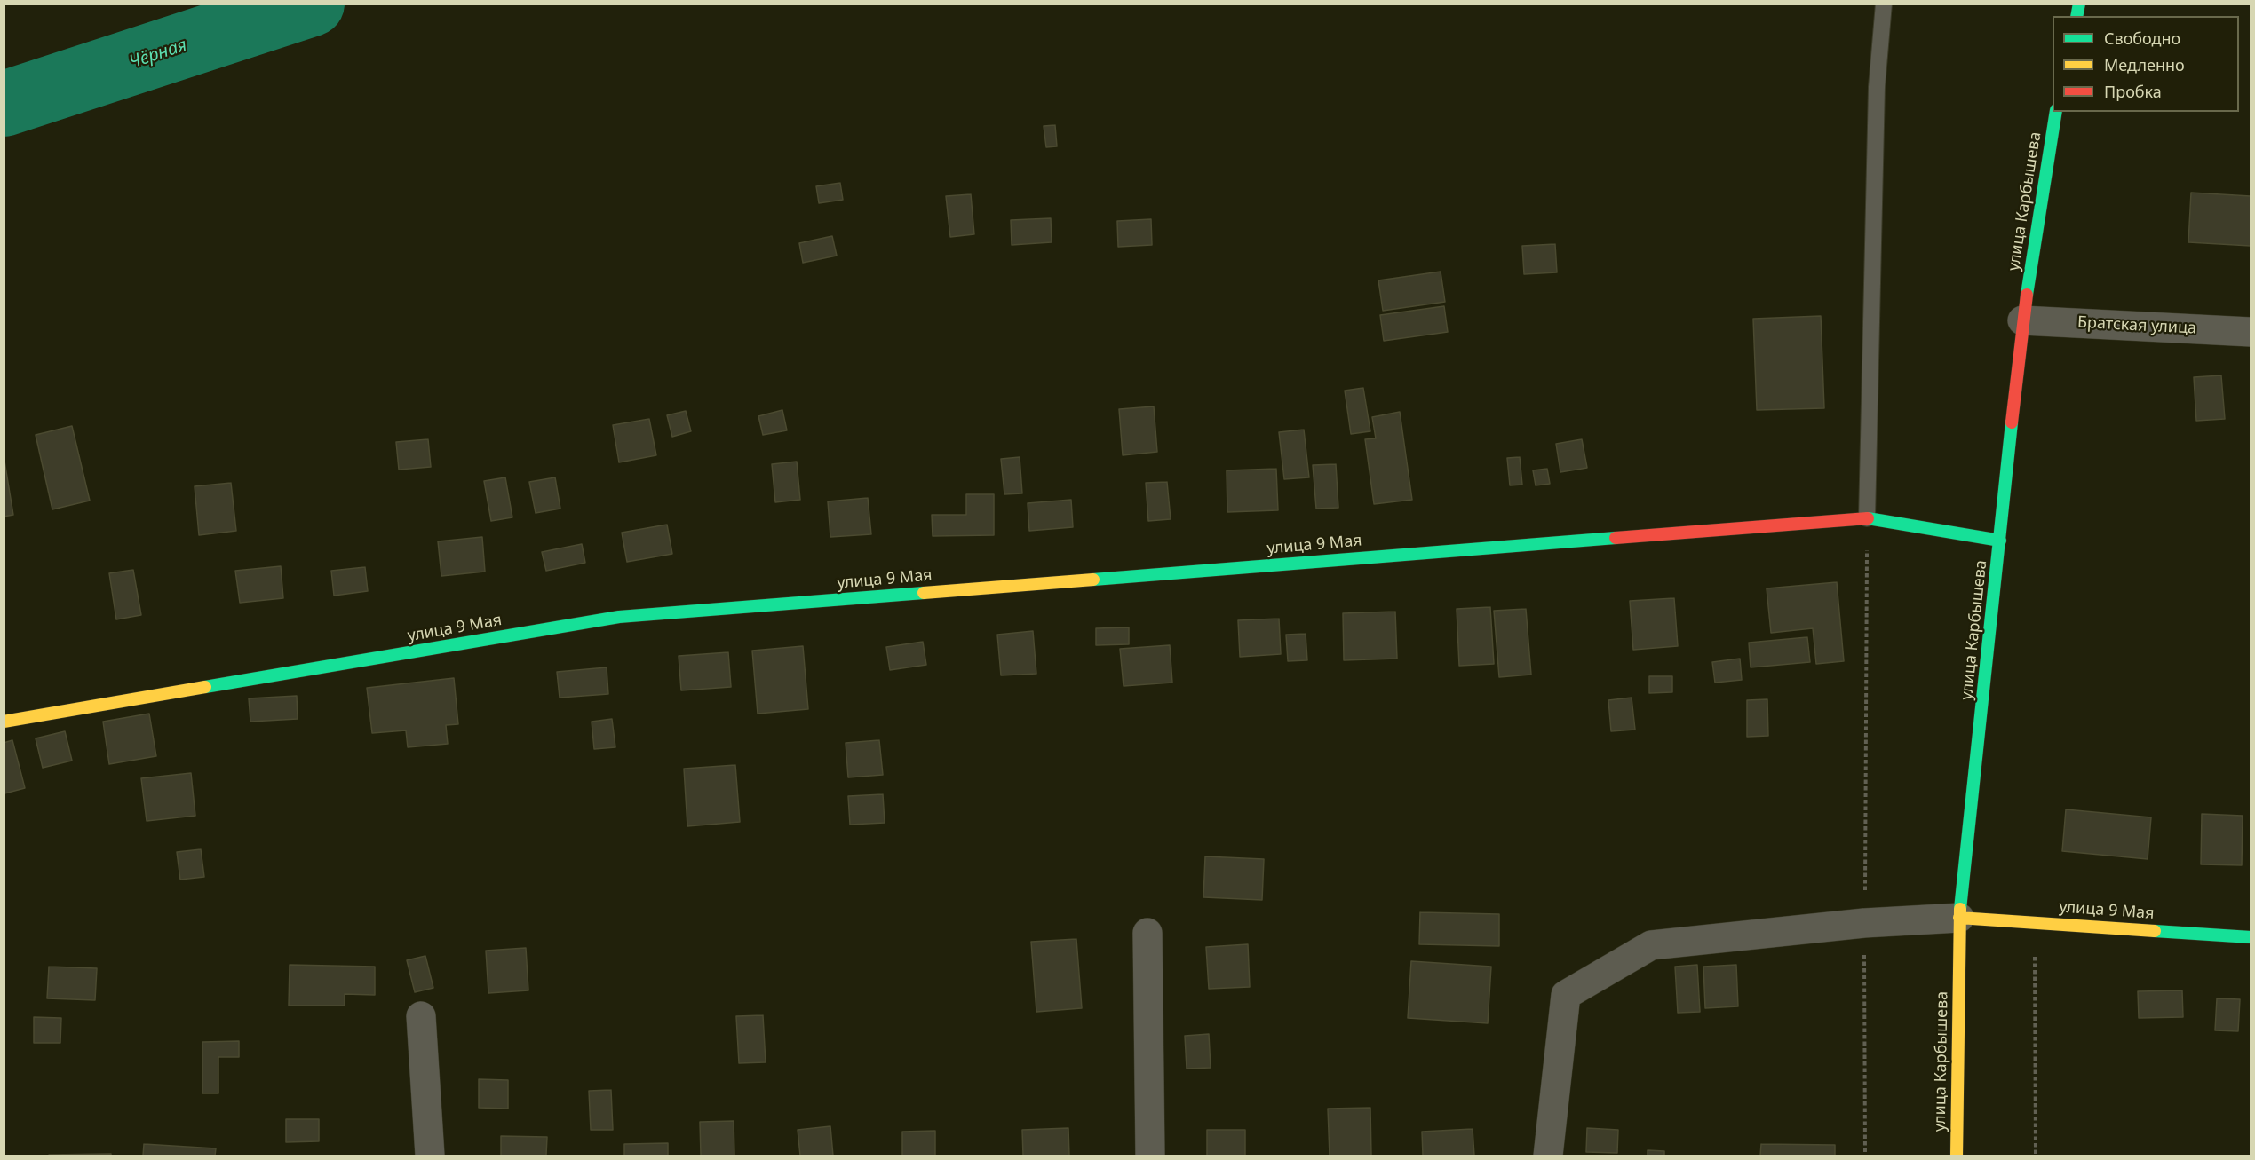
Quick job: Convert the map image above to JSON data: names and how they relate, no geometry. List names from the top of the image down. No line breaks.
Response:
{"streets":{"street":["улица Карбышева","Братская улица","улица 9 Мая"]},"crossings":[["улица Карбышева","Братская улица"],["улица Карбышева","улица 9 Мая"]],"water":["Чёрная"],"legend":["Свободно","Медленно","Пробка"]}
